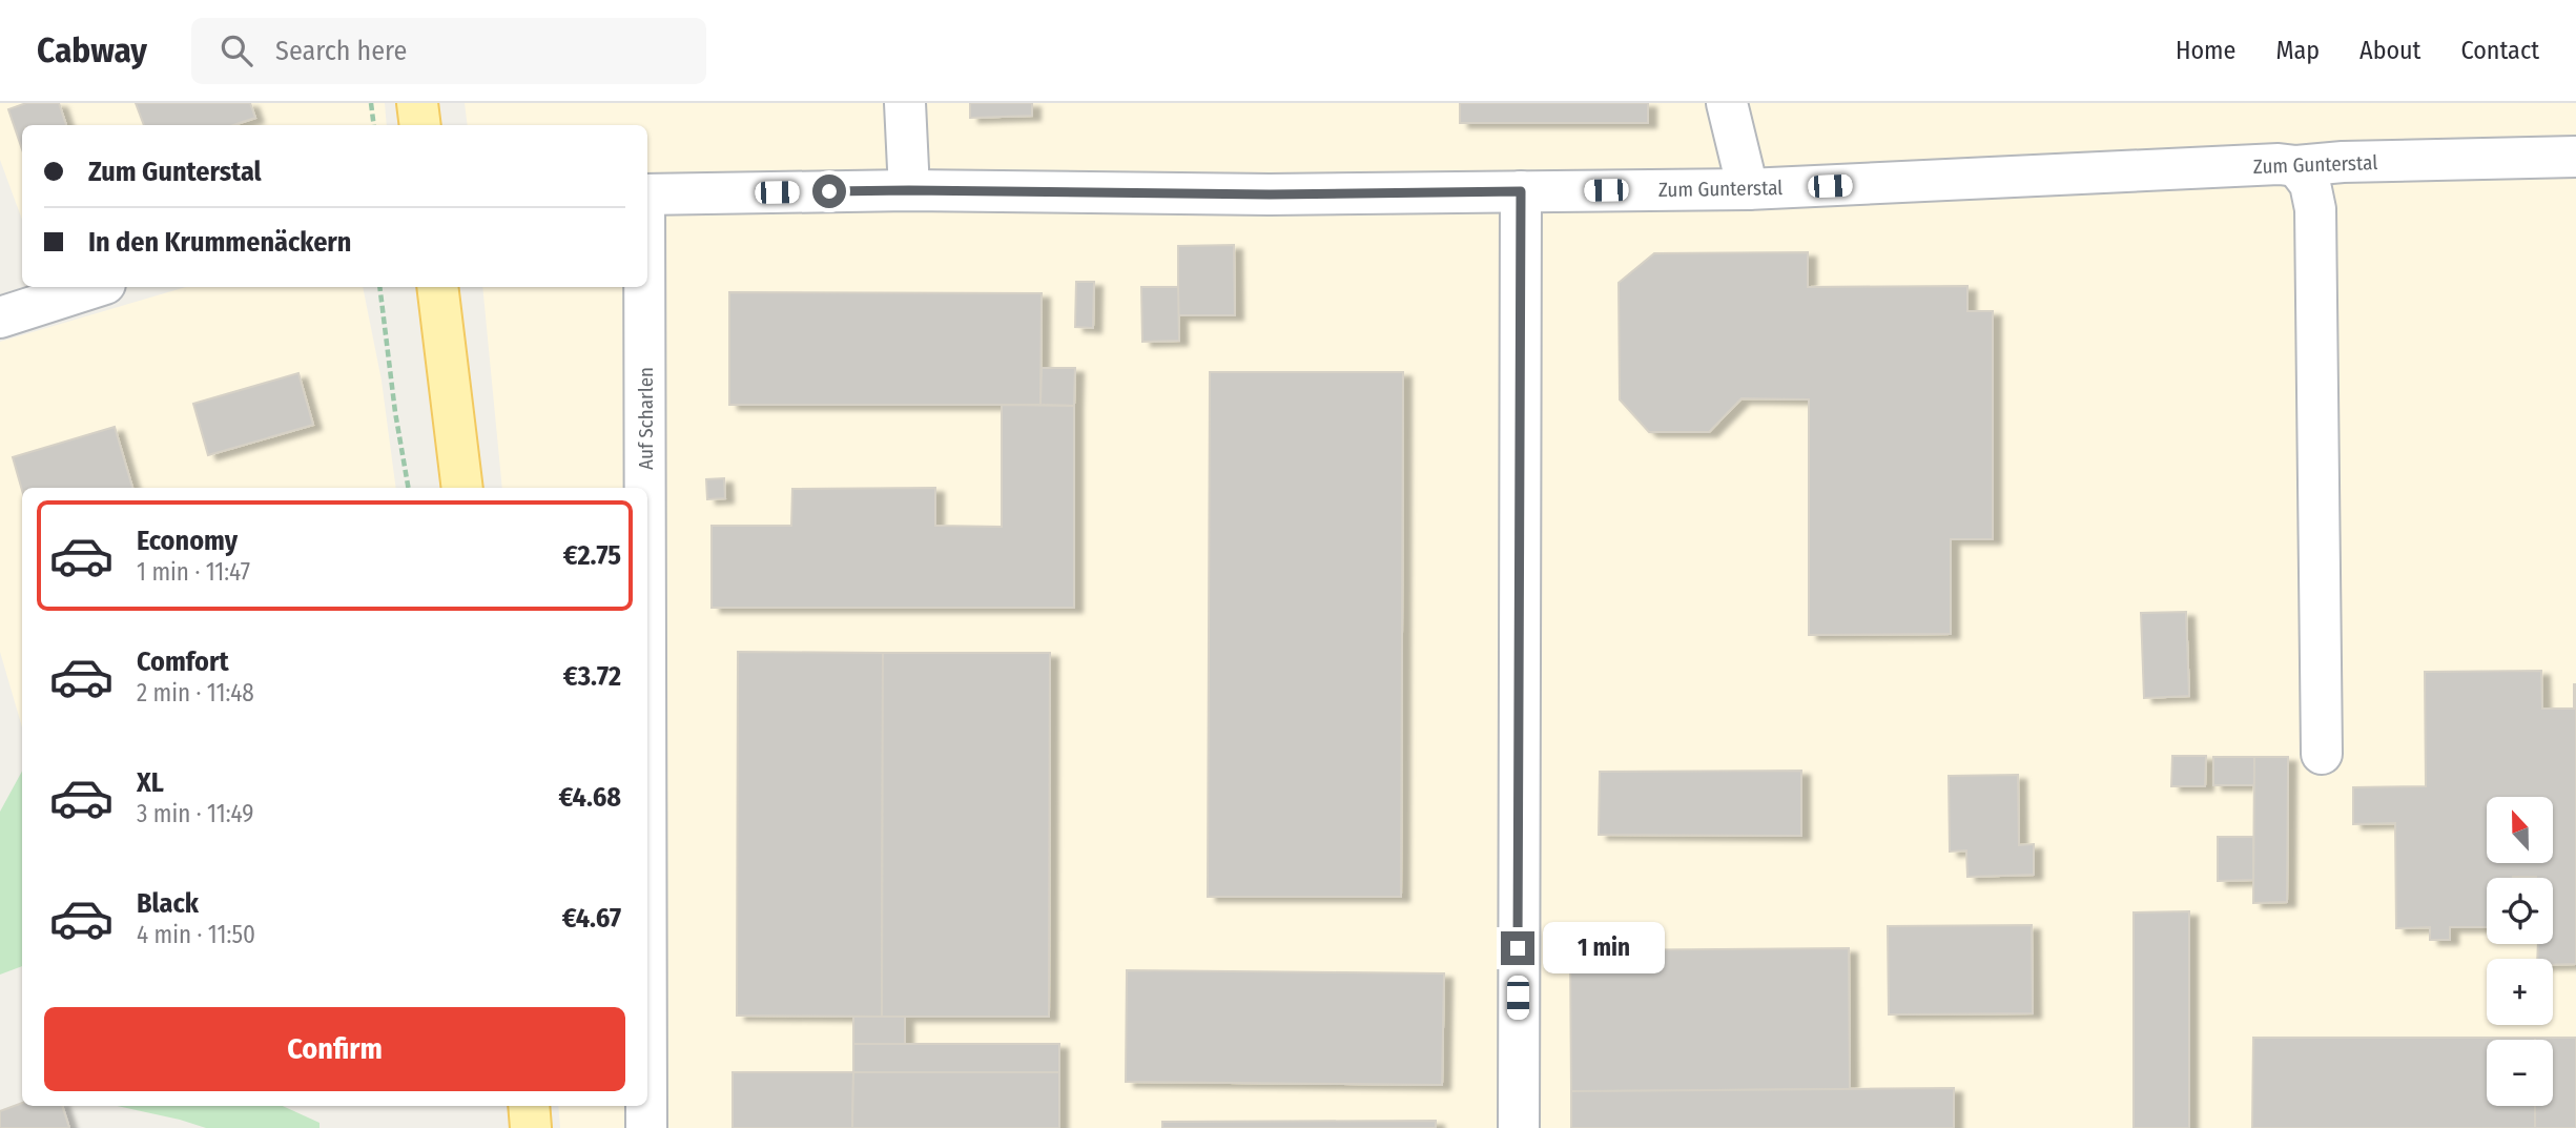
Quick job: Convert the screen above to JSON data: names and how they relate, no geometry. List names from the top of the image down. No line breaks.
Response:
{"streets":{"street":["Zum Gunterstal","Auf Scharlen"]},"north":"top","page":{"header":"Cabway","search":"Search here","nav":["Home","Map","About","Contact"],"banner":["Zum Gunterstal","In den Krummenäckern"],"list":[{"name":"Economy","note":"1 min · 11:47","value":"€2.75"},{"name":"Comfort","note":"2 min · 11:48","value":"€3.72"},{"name":"XL","note":"3 min · 11:49","value":"€4.68"},{"name":"Black","note":"4 min · 11:50","value":"€4.67"}],"map_buttons":["+","−"],"bubble":"1 min","buttons":"Confirm"}}
